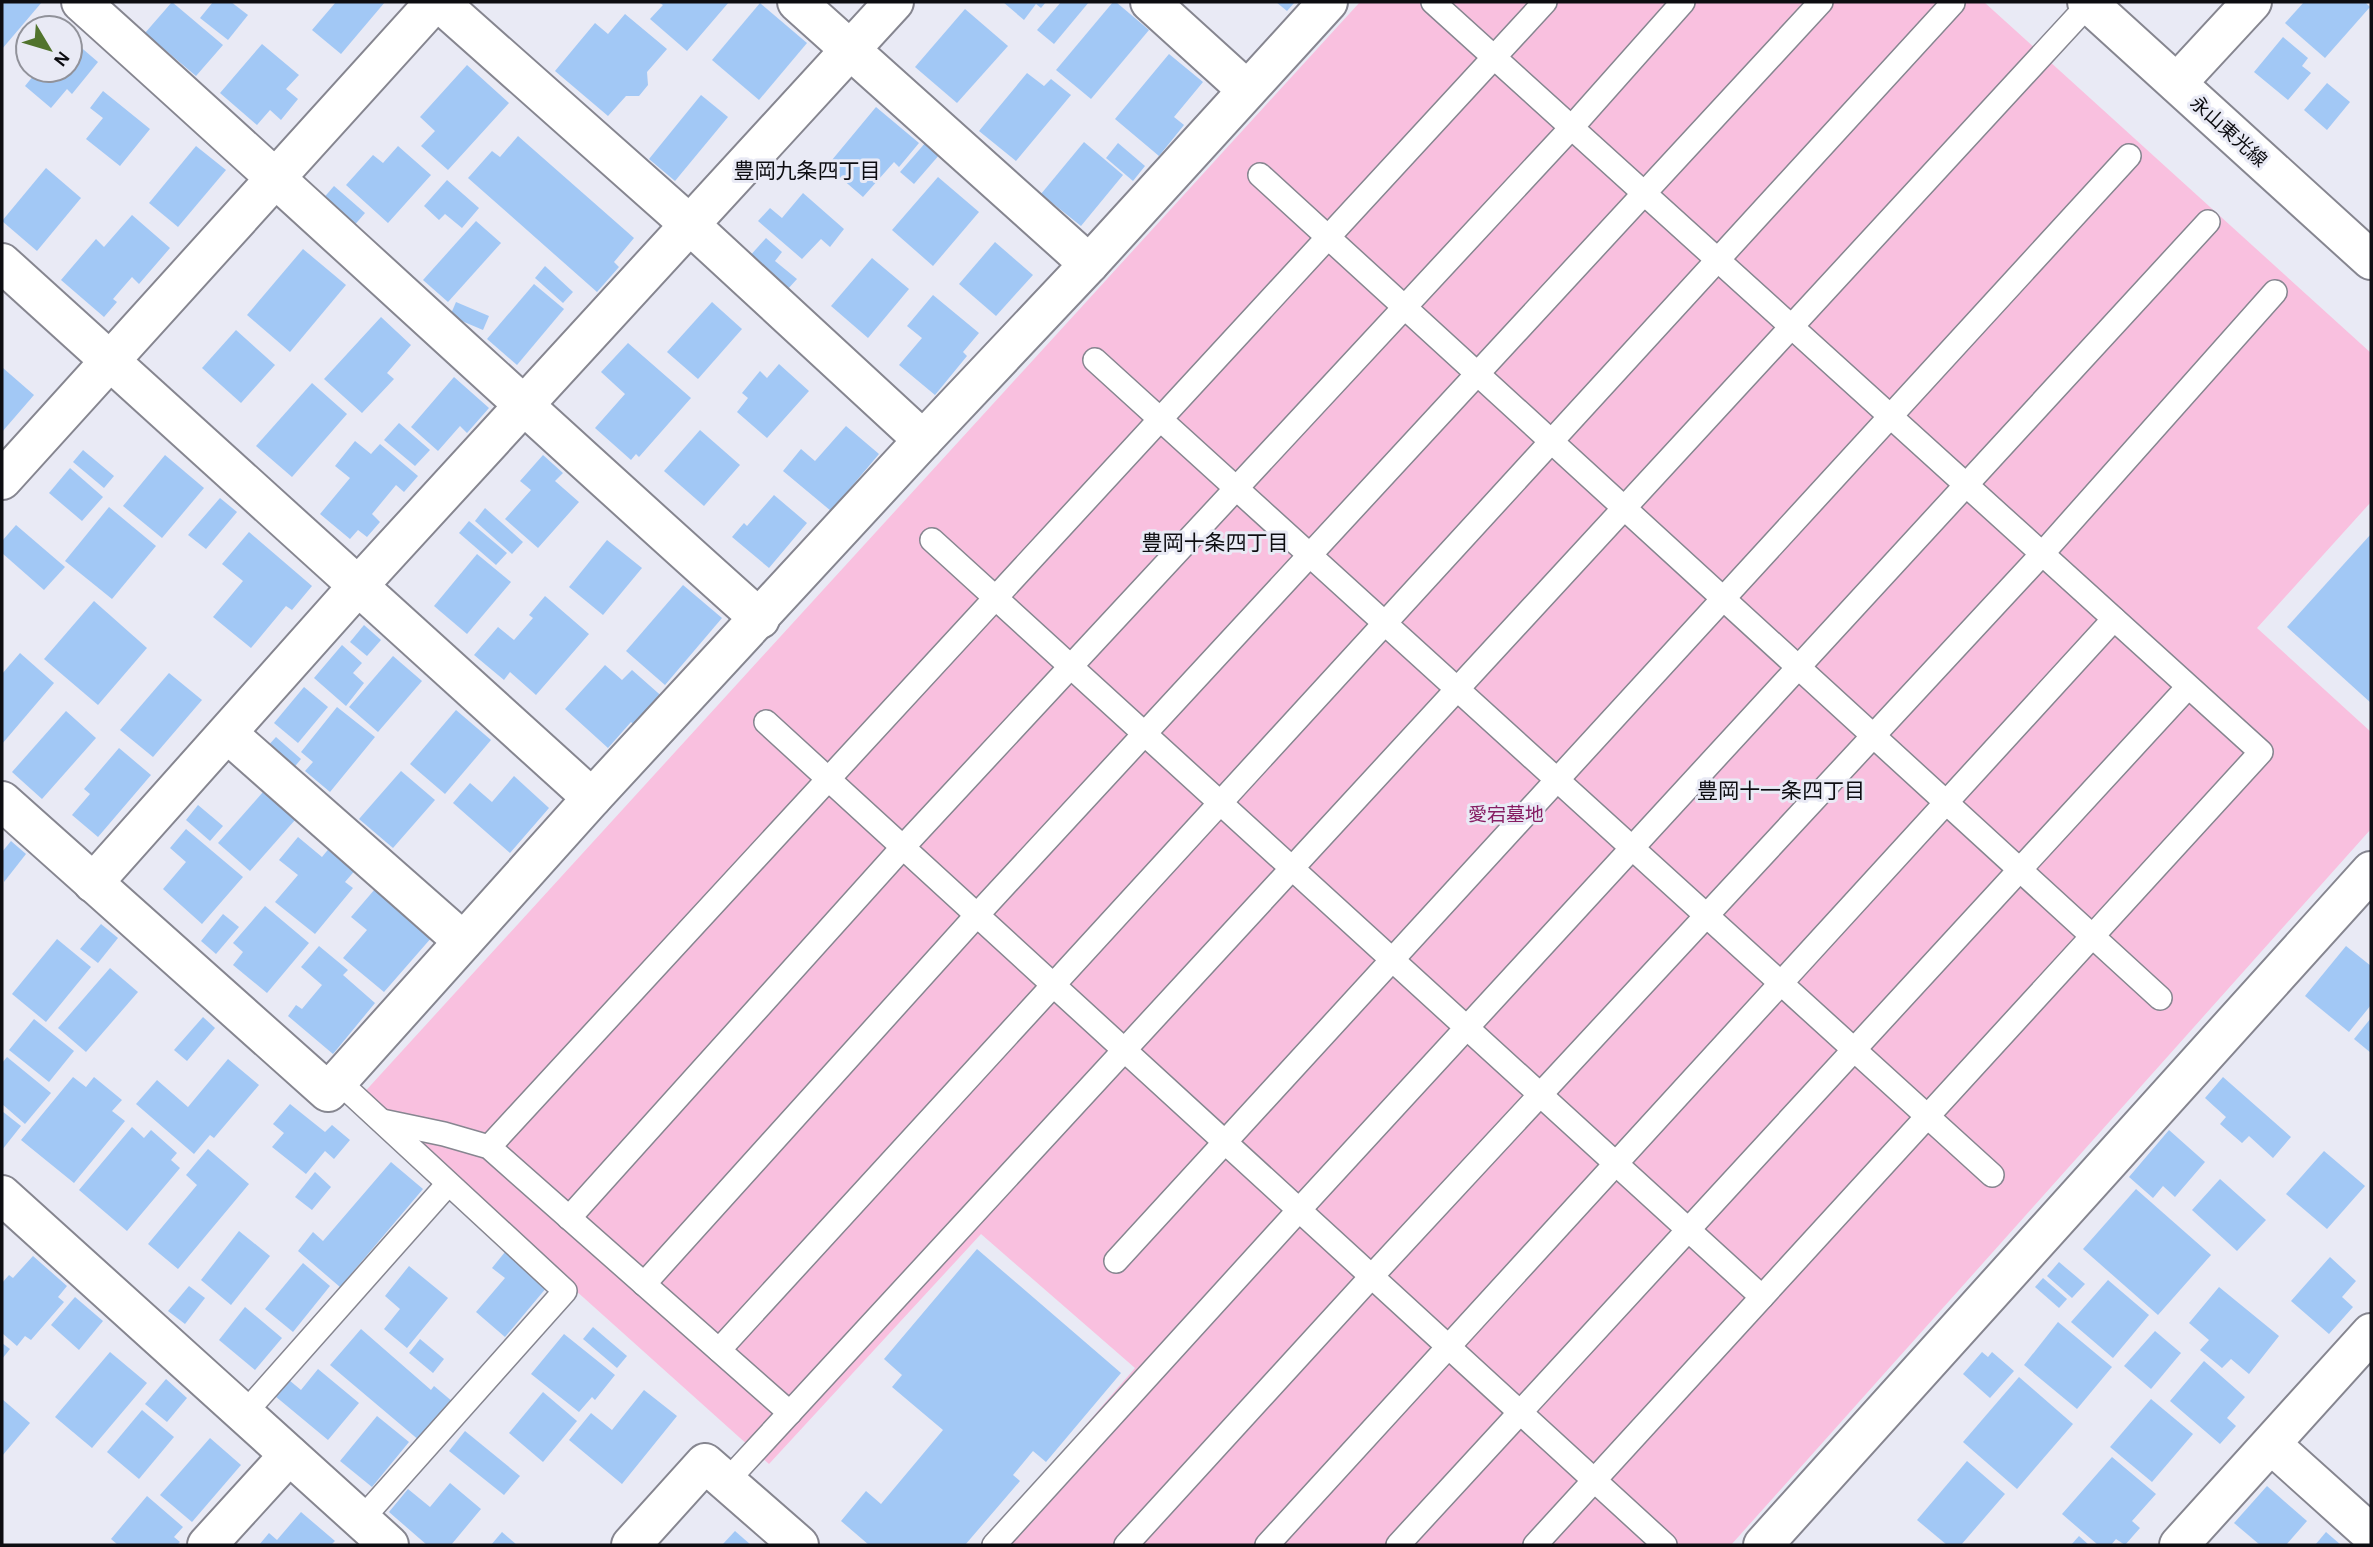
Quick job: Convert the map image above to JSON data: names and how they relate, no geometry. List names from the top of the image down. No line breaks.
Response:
{"streets":{"street":["永山東光線"]},"districts":["豊岡九条四丁目","豊岡十条四丁目","豊岡十一条四丁目"],"parks":["愛宕墓地"],"north":"bottom right"}
